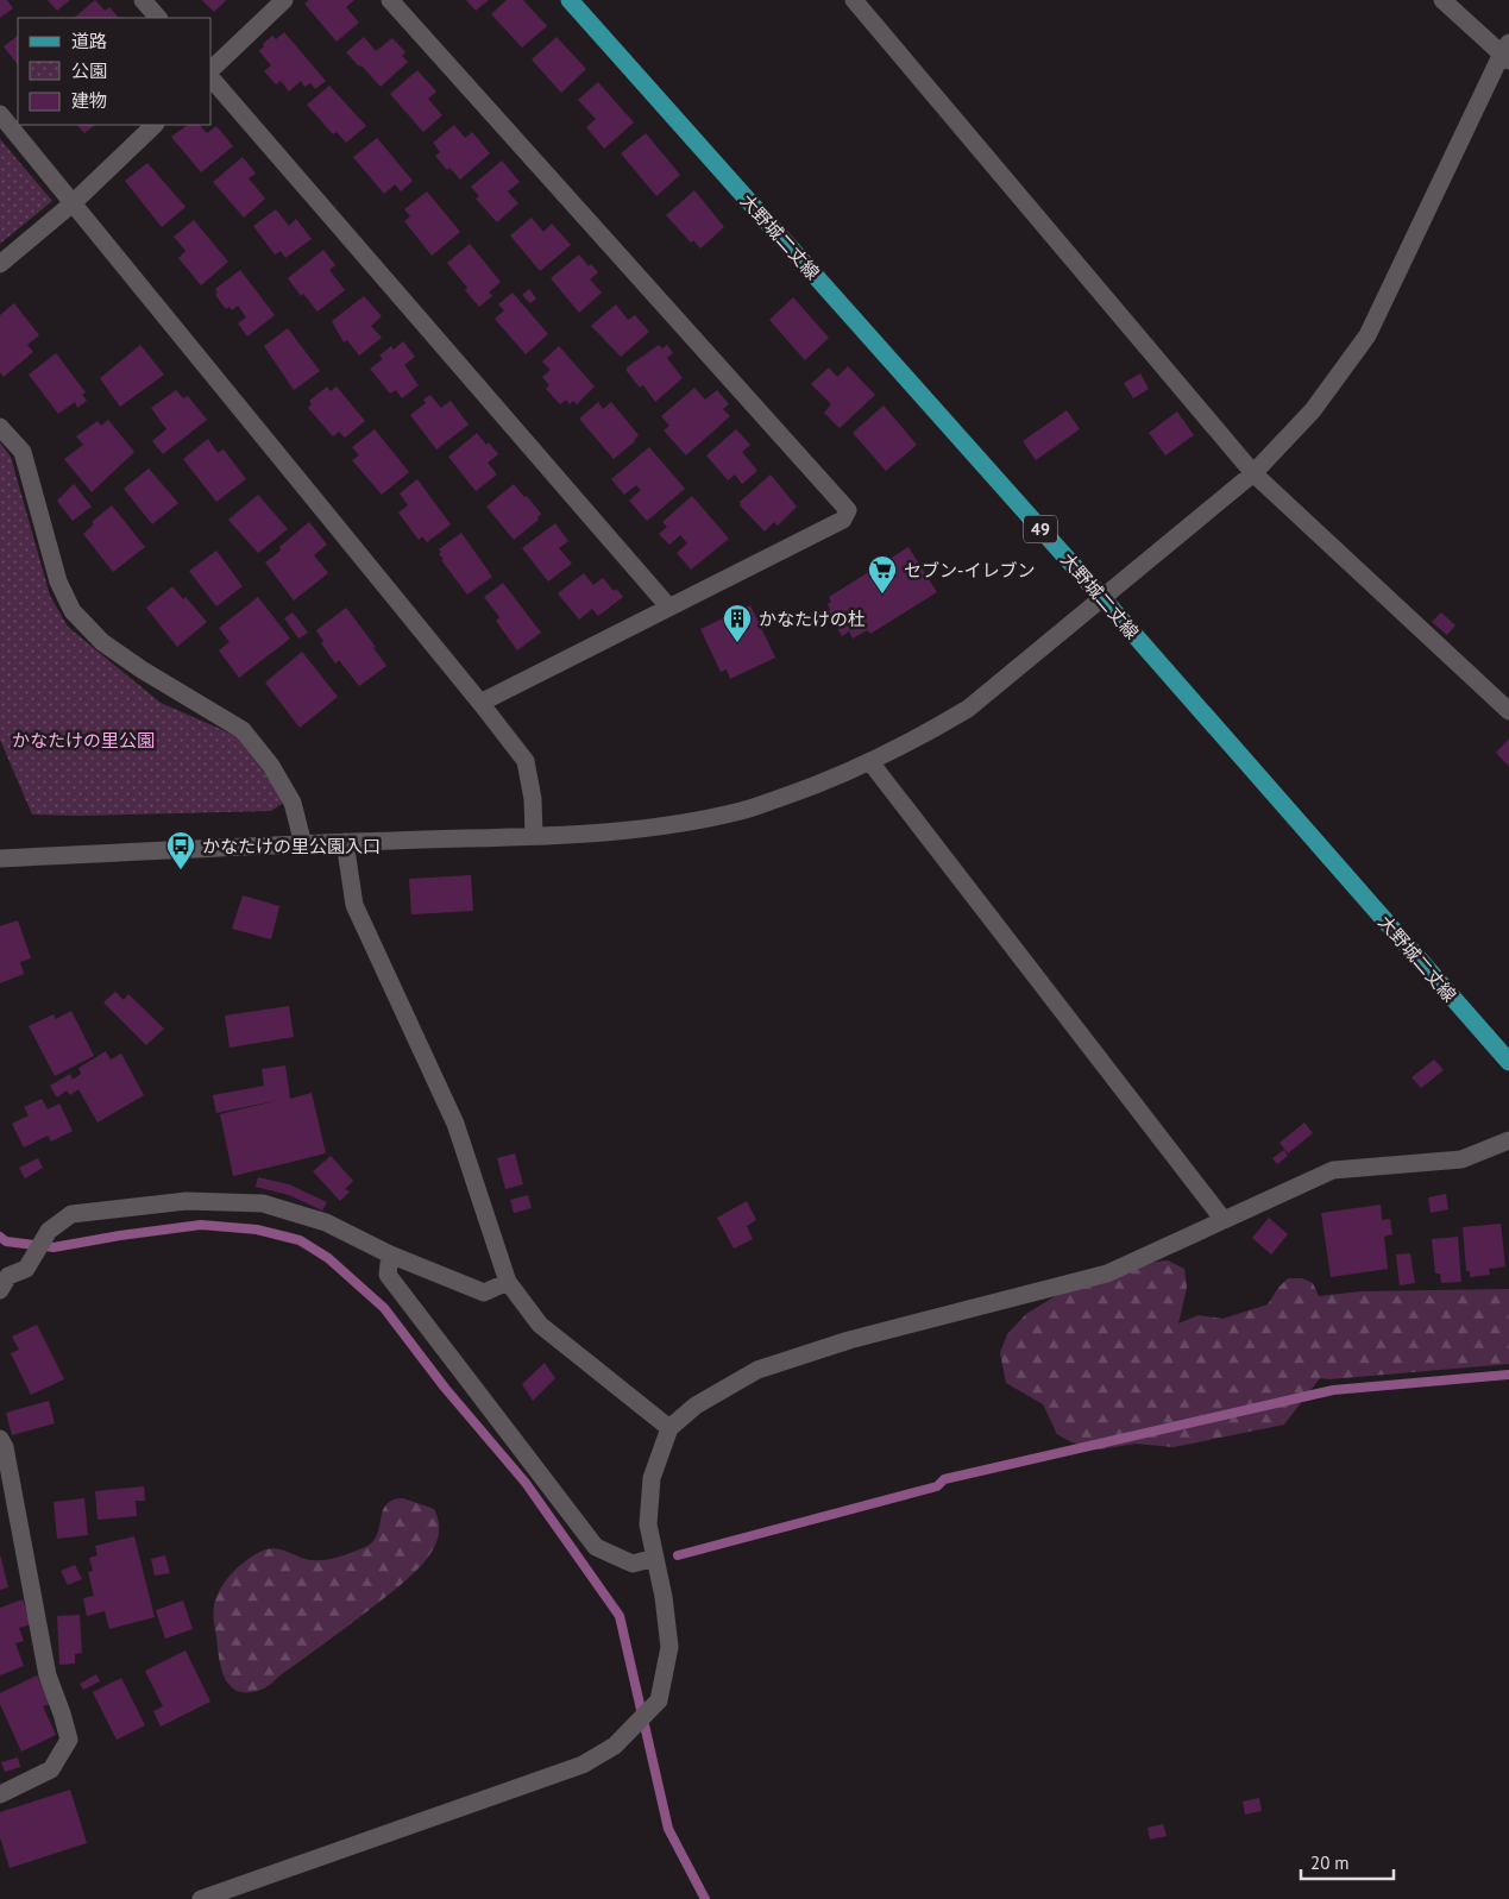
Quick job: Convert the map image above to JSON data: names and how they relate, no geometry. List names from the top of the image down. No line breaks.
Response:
{"streets":{"main road":["大野城二丈線","49"]},"parks":["かなたけの里公園"],"places":{"supermarket":["セブン-イレブン"],"building":["かなたけの杜"],"bus stop":["かなたけの里公園入口"]},"legend":["道路","公園","建物"],"scale_bar":"20 m"}
